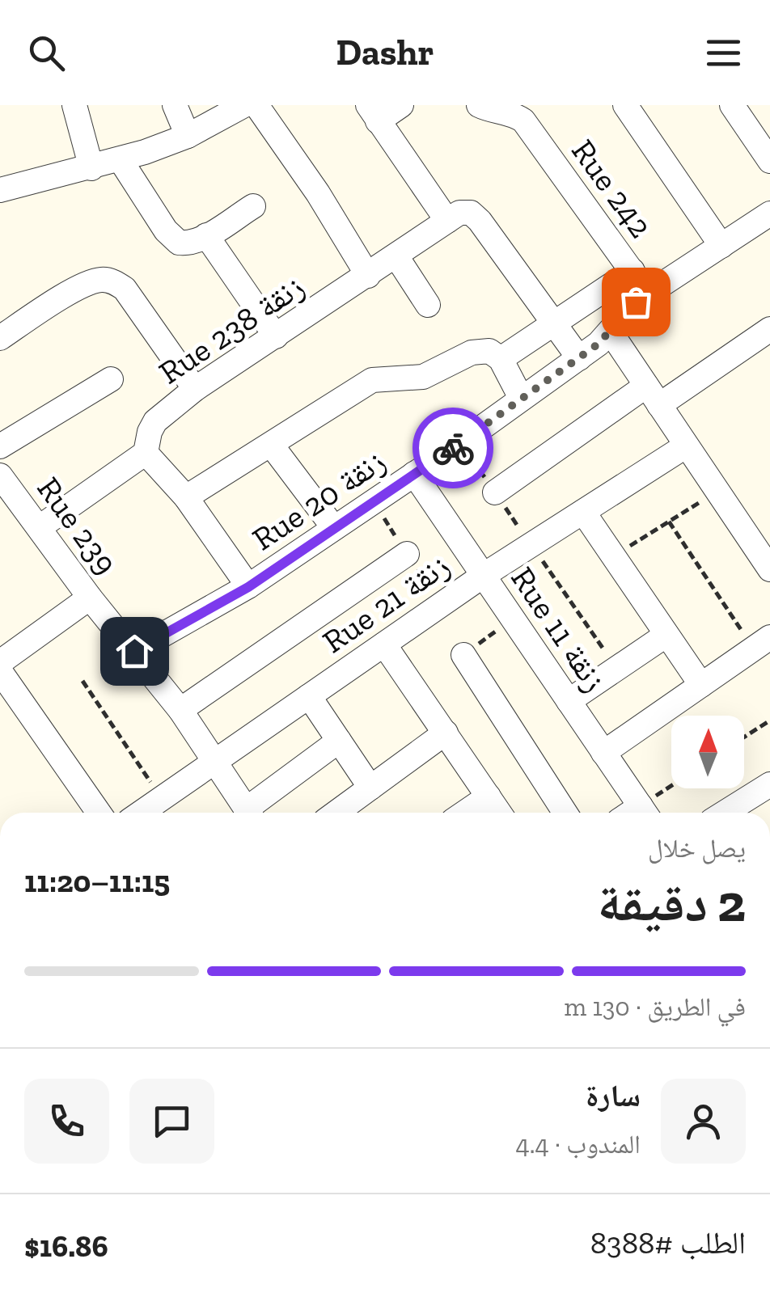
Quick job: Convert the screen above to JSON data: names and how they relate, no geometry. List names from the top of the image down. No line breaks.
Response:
{"streets":{"street":["Rue 242","Rue 238 زنقة","Rue 20 زنقة","Rue 239","Rue 21 زنقة","Rue 11 زنقة"]},"crossings":[["Rue 20 زنقة","Rue 239"],["Rue 20 زنقة","Rue 11 زنقة"],["Rue 239","Rue 21 زنقة"],["Rue 21 زنقة","Rue 11 زنقة"]],"north":"top","page":{"header":"Dashr","heading":["2 دقيقة","يصل خلال","11:15–11:20"],"panel":["سارة","المندوب · 4.4","الطلب #8388","$16.86"],"bar":"في الطريق · 130 m"}}
